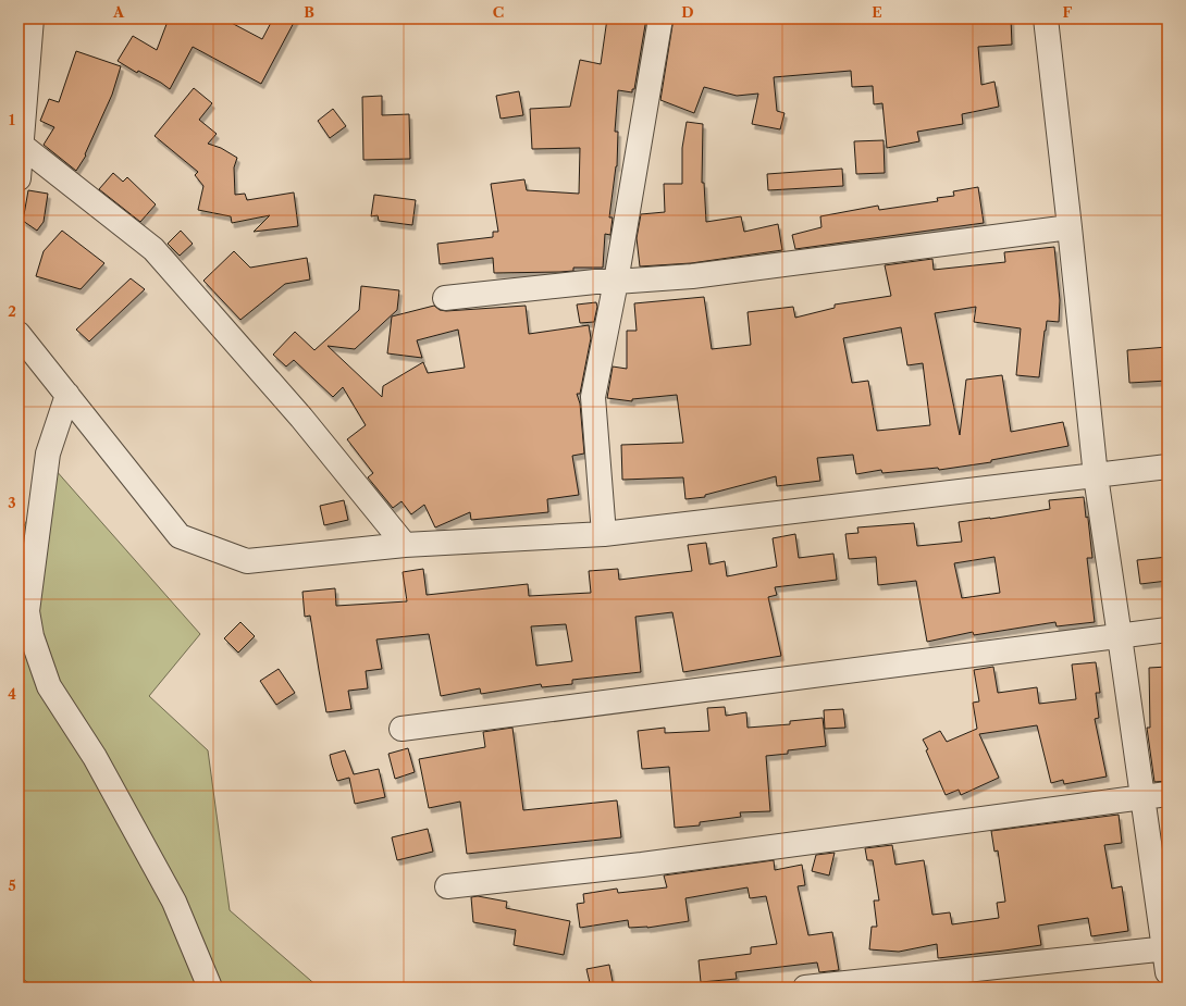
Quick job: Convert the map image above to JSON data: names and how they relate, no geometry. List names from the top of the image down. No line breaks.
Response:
{"grid":{"columns":["A","B","C","D","E","F"],"rows":["1","2","3","4","5"]}}
